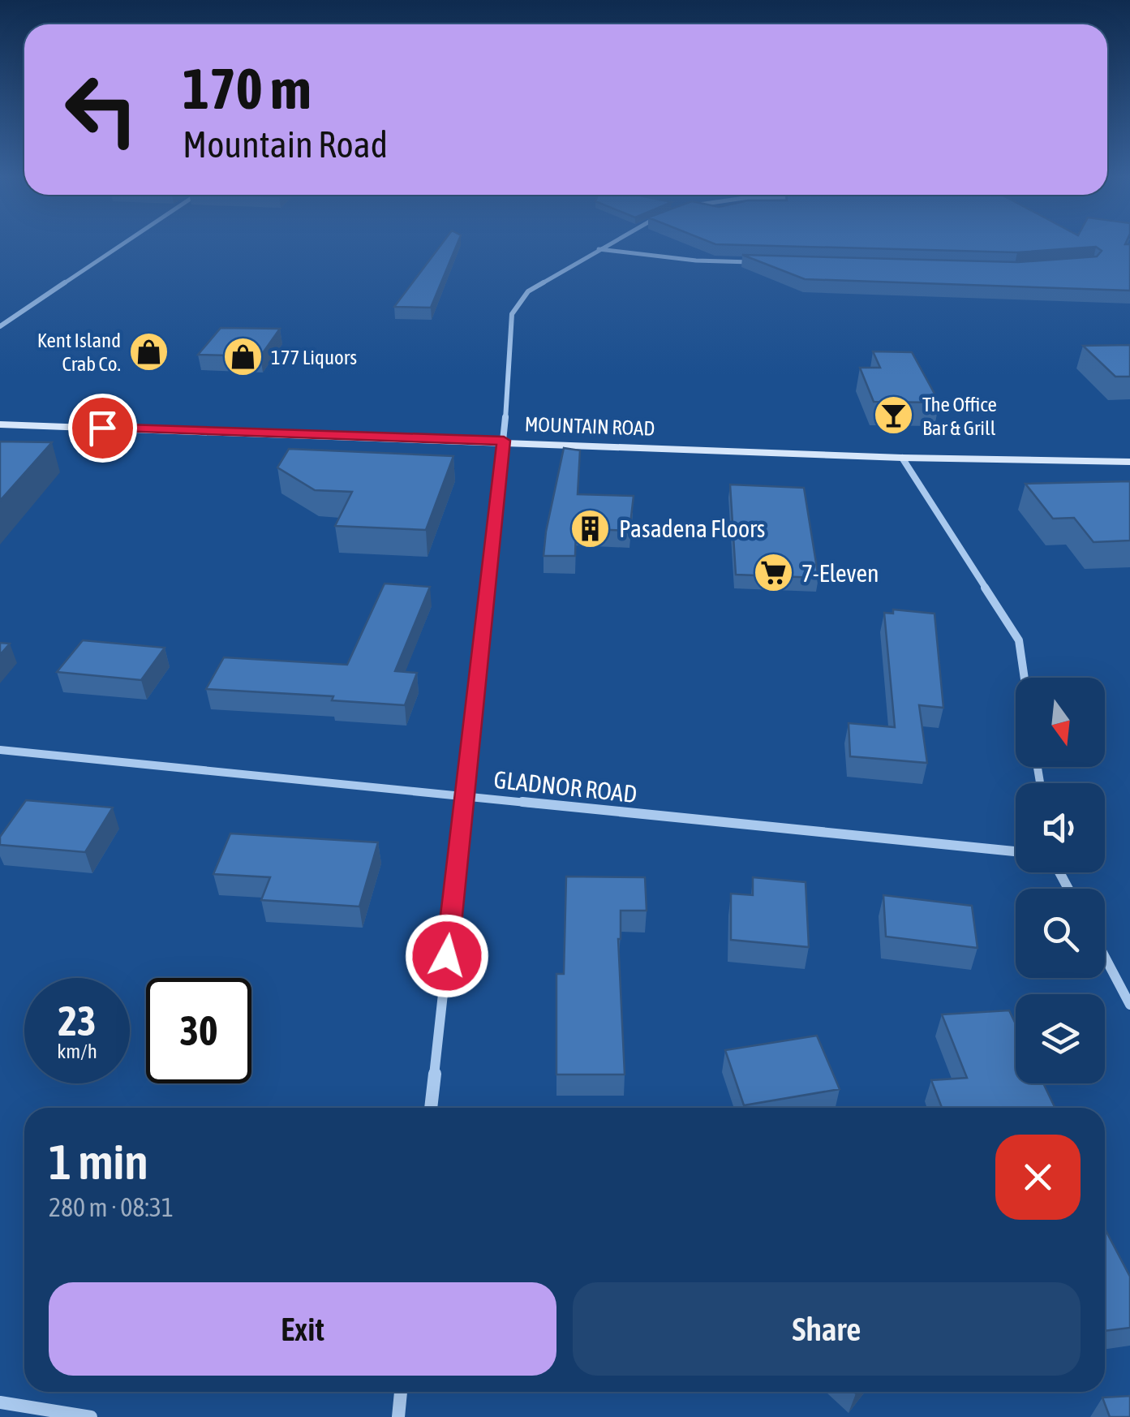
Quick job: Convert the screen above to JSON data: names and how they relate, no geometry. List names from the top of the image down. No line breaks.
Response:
{"streets":{"main road":["MOUNTAIN ROAD"],"street":["GLADNOR ROAD"]},"places":{"shop":["Kent Island Crab Co.","177 Liquors"],"bar":["The Office Bar & Grill"],"building":["Pasadena Floors"],"supermarket":["7-Eleven"]},"north":"bottom","page":{"turn":["170 m","Mountain Road"],"speed":"23 km/h","limit":"30","heading":["1 min","280 m · 08:31"],"buttons":["Exit","Share"]}}
